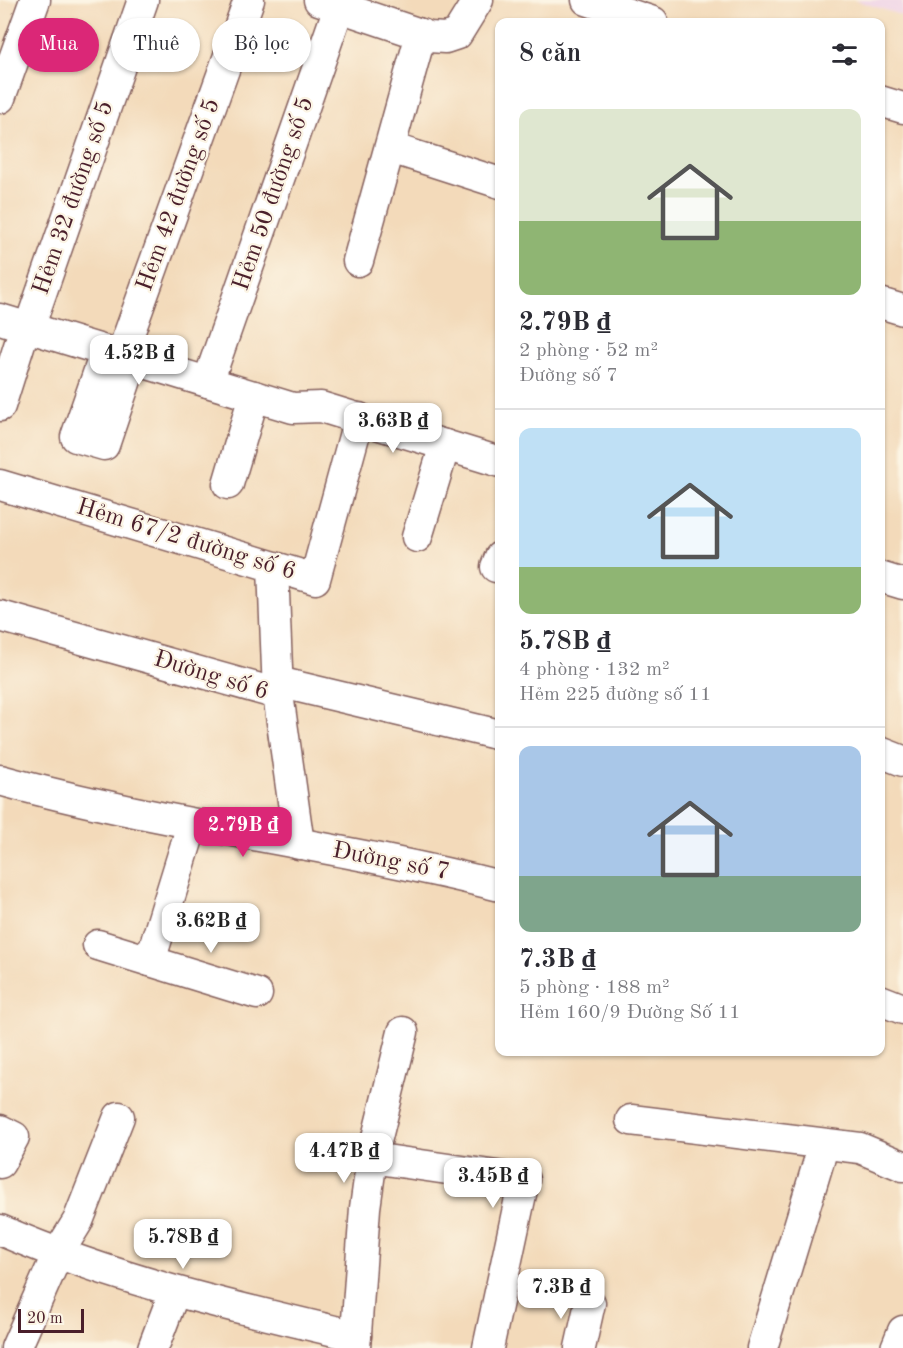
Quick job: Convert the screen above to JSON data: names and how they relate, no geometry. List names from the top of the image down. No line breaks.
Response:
{"streets":{"street":["Hẻm 50 đường số 5","Hẻm 42 đường số 5","Hẻm 32 đường số 5","Hẻm 67/2 đường số 6","Đường số 6","Đường số 7"]},"crossings":[["Đường số 6","Đường số 7"]],"scale_bar":"20 m","page":{"chip":["Mua","Thuê","Bộ lọc"],"heading":"8 căn","list":[{"name":"2.79B ₫","note":"2 phòng · 52 m² · Đường số 7"},{"name":"5.78B ₫","note":"4 phòng · 132 m² · Hẻm 225 đường số 11"},{"name":"7.3B ₫","note":"5 phòng · 188 m² · Hẻm 160/9 Đường Số 11"}],"price":["4.52B ₫","3.63B ₫","2.79B ₫","3.62B ₫","4.47B ₫","3.45B ₫","5.78B ₫","7.3B ₫"],"scale":"20 m"}}
